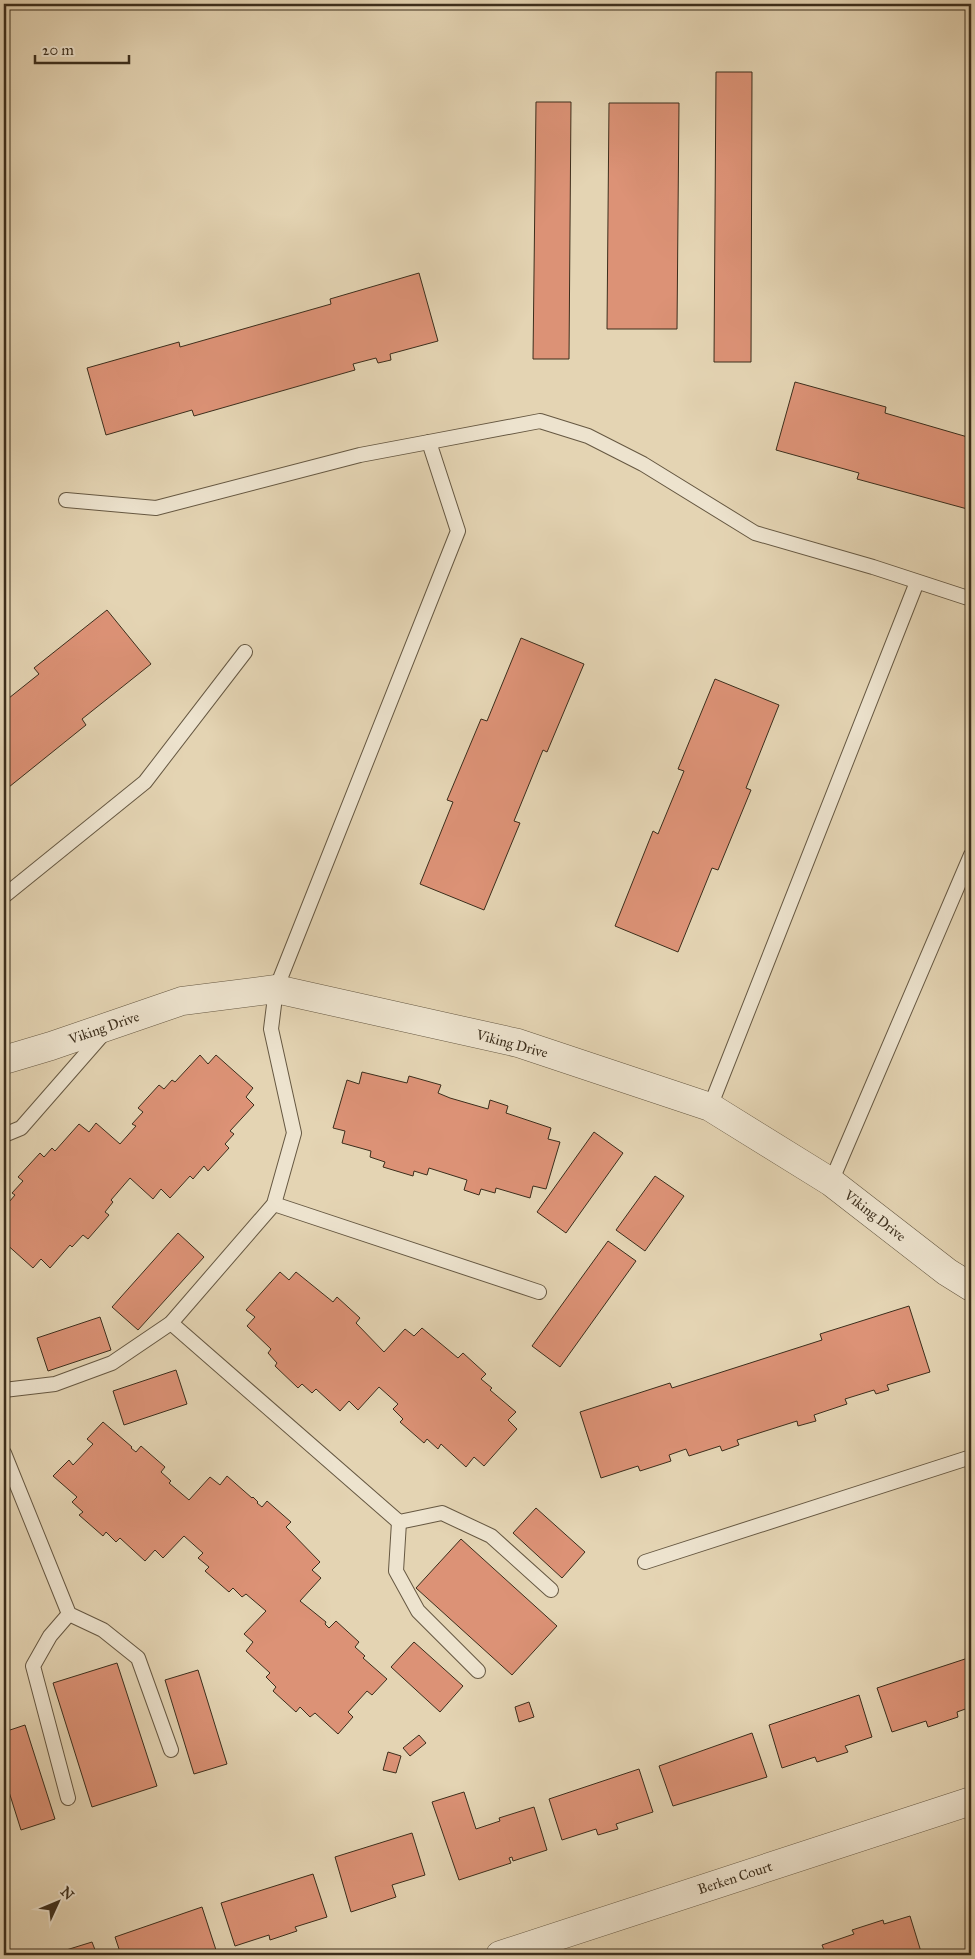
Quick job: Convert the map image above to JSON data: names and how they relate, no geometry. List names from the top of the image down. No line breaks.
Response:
{"streets":{"street":["Viking Drive","Berken Court"]},"scale_bar":"20 m","north":"top right"}
